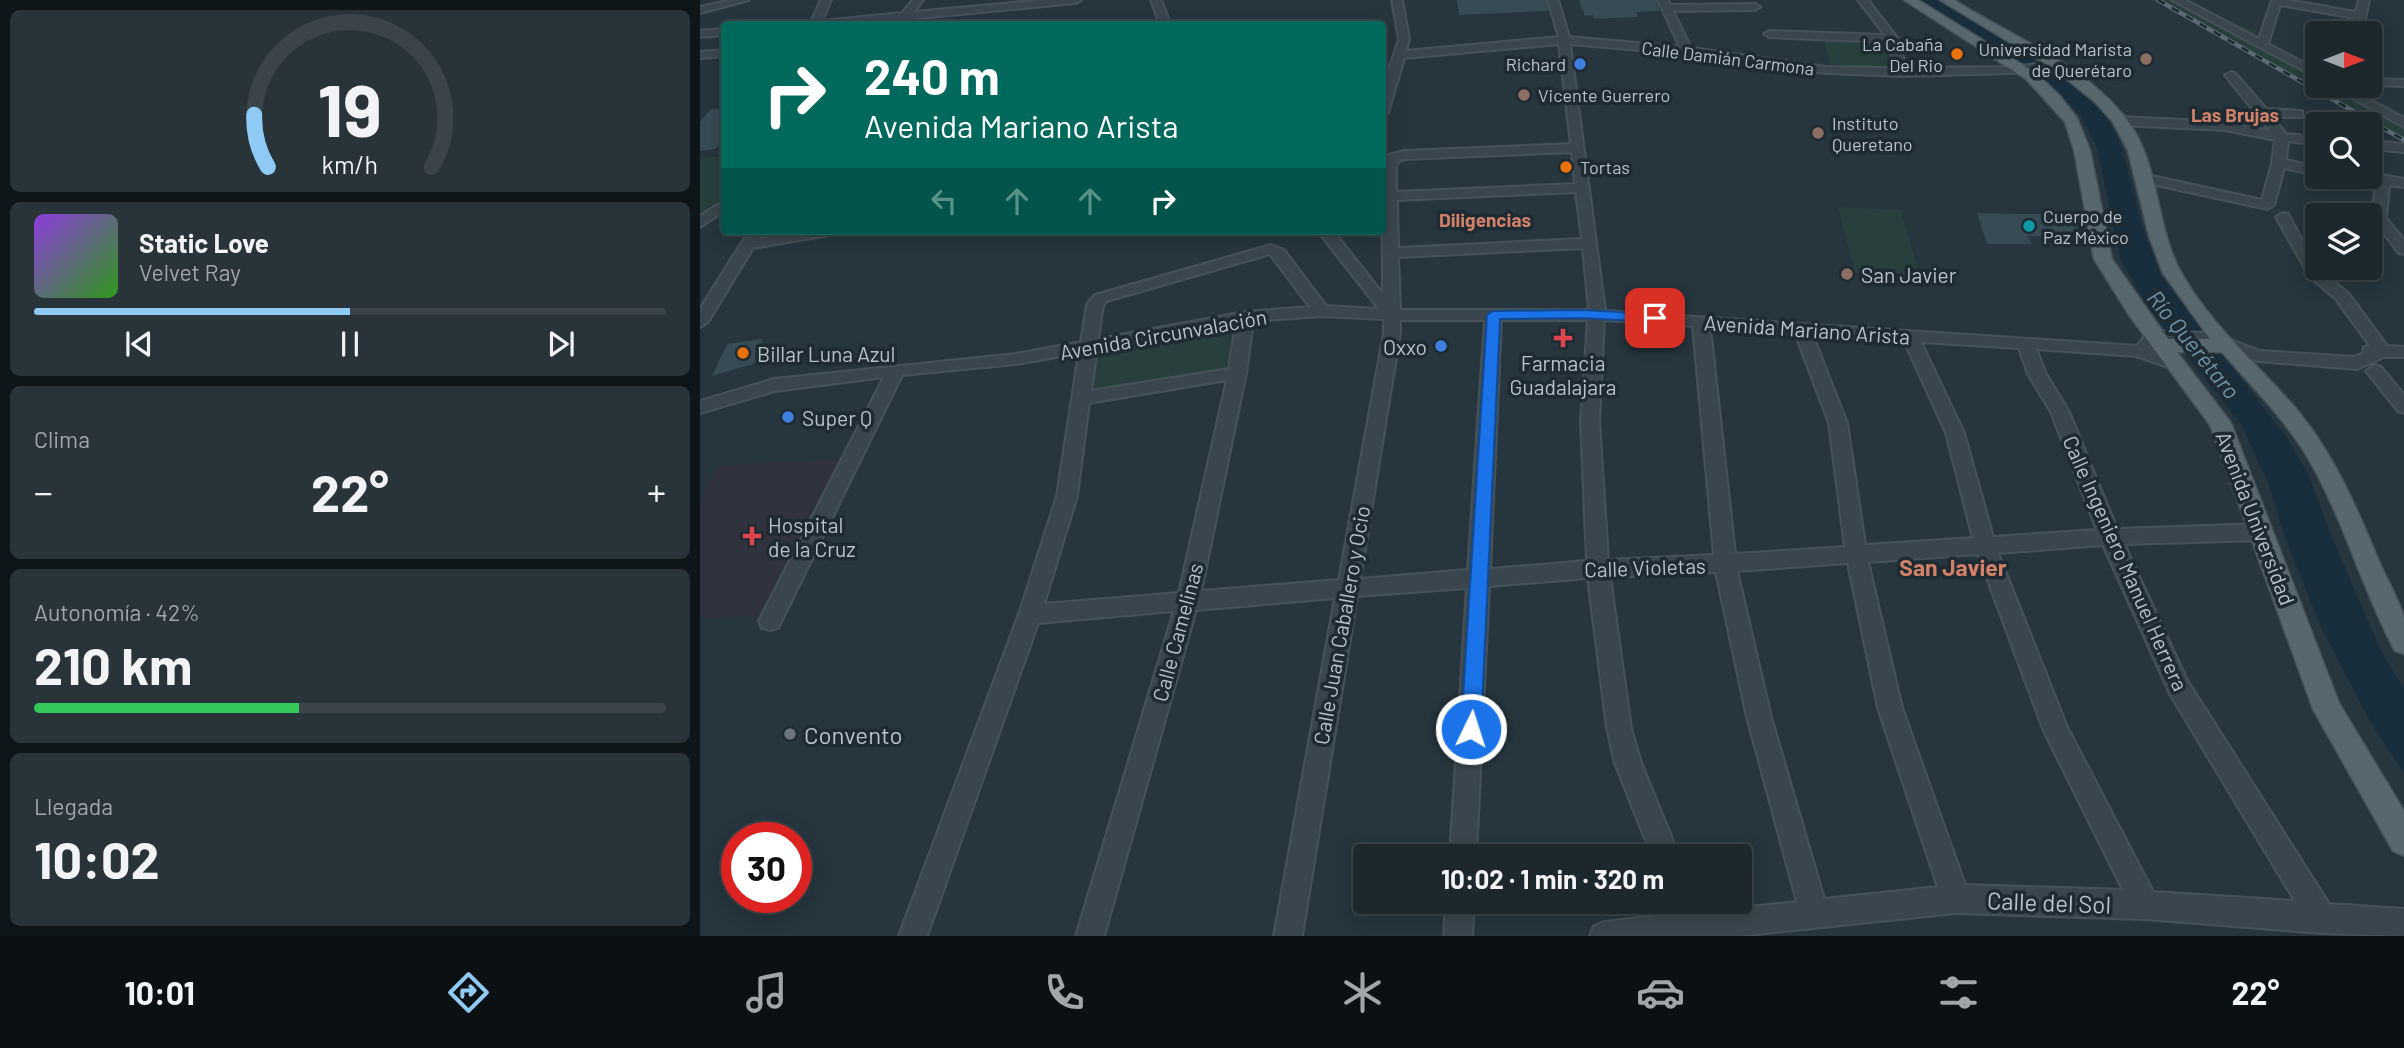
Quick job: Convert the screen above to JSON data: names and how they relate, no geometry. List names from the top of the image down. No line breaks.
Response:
{"streets":{"main road":["Avenida Universidad"],"street":["Calle Damián Carmona","Avenida Mariano Arista","Avenida Circunvalación","Calle Ingeniero Manuel Herrera","Calle Violetas","Calle Juan Caballero y Ocio","Calle Camelinas","Calle del Sol"]},"crossings":[["Calle Damián Carmona","Avenida Universidad"],["Avenida Mariano Arista","Avenida Circunvalación"],["Avenida Mariano Arista","Avenida Universidad"],["Avenida Mariano Arista","Calle Ingeniero Manuel Herrera"],["Avenida Mariano Arista","Calle Juan Caballero y Ocio"],["Avenida Circunvalación","Calle Juan Caballero y Ocio"],["Avenida Circunvalación","Calle Camelinas"],["Avenida Universidad","Calle Violetas"],["Calle Ingeniero Manuel Herrera","Calle Violetas"],["Calle Ingeniero Manuel Herrera","Calle del Sol"],["Calle Violetas","Calle Juan Caballero y Ocio"],["Calle Violetas","Calle Camelinas"]],"districts":["Las Brujas","Diligencias","San Javier"],"water":["Río Querétaro"],"places":{"other":["La Cabaña Del Rio","Universidad Marista de Querétaro","Richard","Vicente Guerrero","Instituto Queretano","Tortas","Cuerpo de Paz México","San Javier","Oxxo","Billar Luna Azul","Super Q","Convento"],"health":["Farmacia Guadalajara","Hospital de la Cruz"]},"north":"right","page":{"turn":["240 m","Avenida Mariano Arista"],"song":["Static Love","Velvet Ray"],"tile":["Clima",["Autonomía · 42%","210 km"],["Llegada","10:02"]],"heat":["−","22°","+"],"limit":"30","trip":"10:02 · 1 min · 320 m","tabs":["10:01","22°"],"gauge":["19","km/h"]}}
